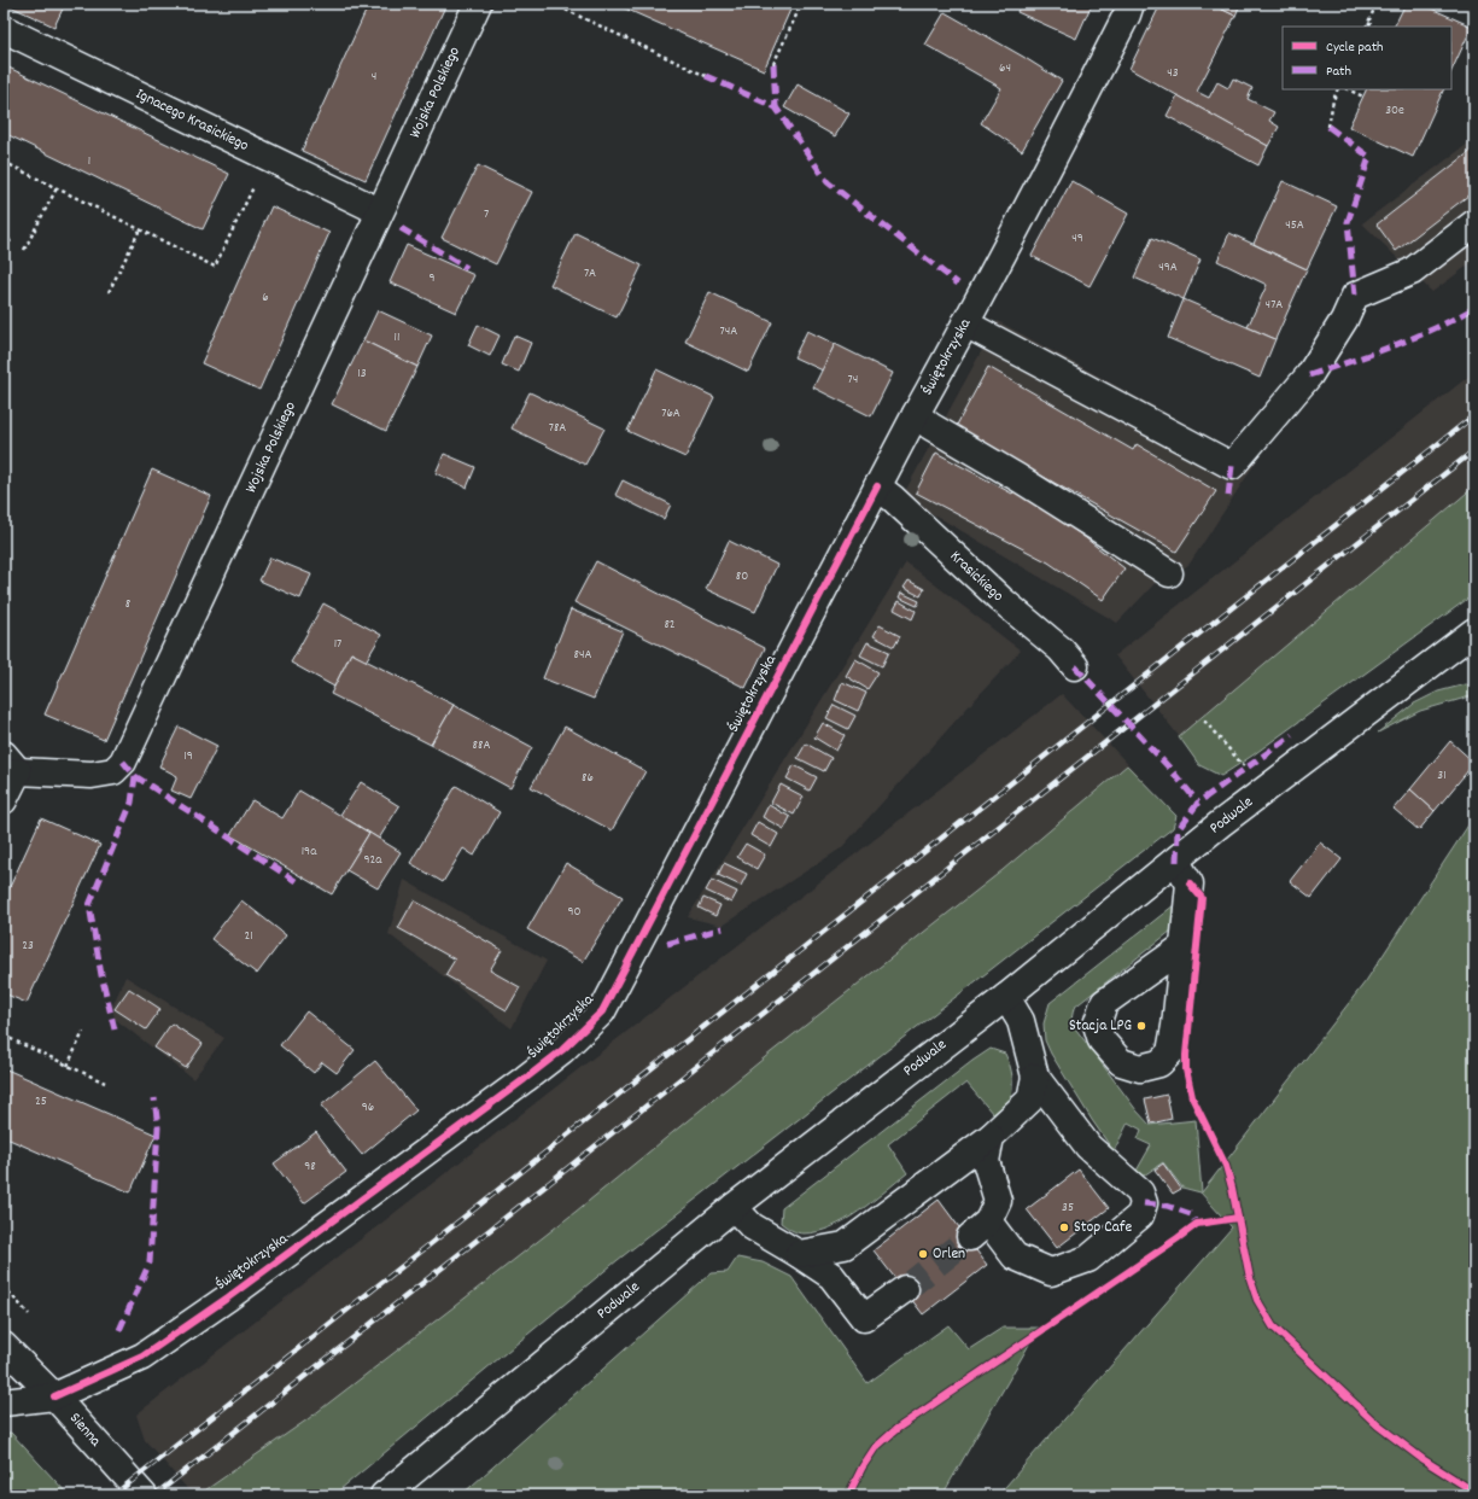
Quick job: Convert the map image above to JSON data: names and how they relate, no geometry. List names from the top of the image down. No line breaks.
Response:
{"streets":{"street":["Wojska Polskiego","Ignacego Krasickiego","Świętokrzyska","Krasickiego","Podwale","Sienna"]},"crossings":[["Wojska Polskiego","Ignacego Krasickiego"],["Świętokrzyska","Krasickiego"],["Świętokrzyska","Sienna"]],"places":["Stacja LPG","Stop Cafe","Orlen"],"house_numbers":["64","43","4","30e","1","7","45A","49","49A","7A","9","6","47A","74A","11","13","74","76A","78A","80","8","82","17","84A","88A","19","31","86","19a","92a","90","21","23","25","96","98","35"],"legend":["Cycle path","Path"]}
